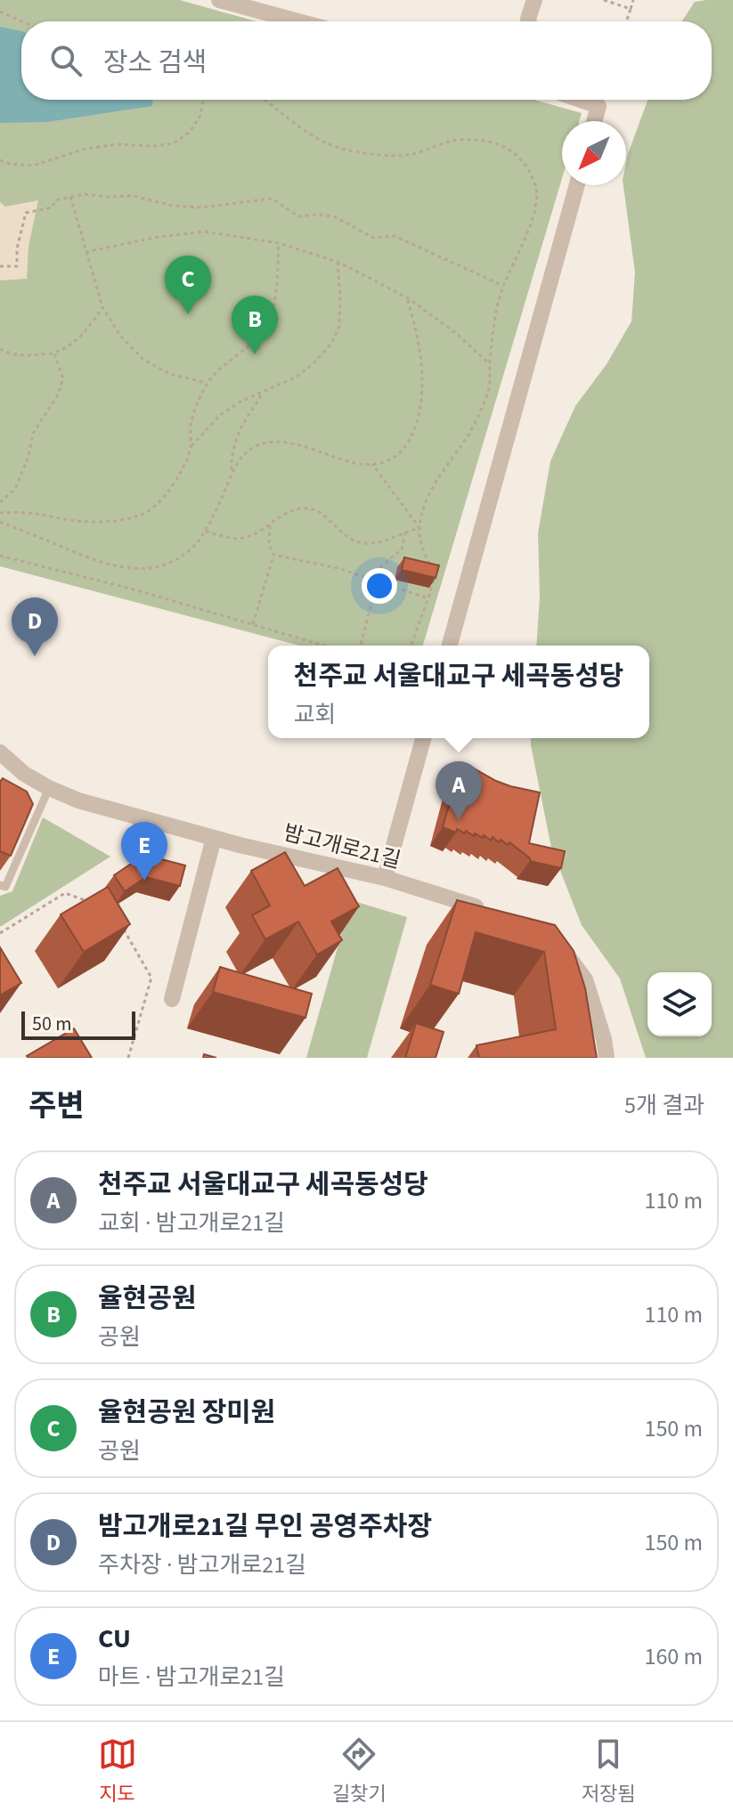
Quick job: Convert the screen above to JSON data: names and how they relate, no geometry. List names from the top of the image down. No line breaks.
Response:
{"streets":{"street":["밤고개로21길"]},"scale_bar":"50 m","north":"bottom left","page":{"search":"장소 검색","pins":["C","B","D","A","E"],"popup":["천주교 서울대교구 세곡동성당","교회"],"scale":"50 m","heading":["주변","5개 결과"],"list":[{"mark":"A","name":"천주교 서울대교구 세곡동성당","note":"교회 · 밤고개로21길","value":"110 m"},{"mark":"B","name":"율현공원","note":"공원","value":"110 m"},{"mark":"C","name":"율현공원 장미원","note":"공원","value":"150 m"},{"mark":"D","name":"밤고개로21길 무인 공영주차장","note":"주차장 · 밤고개로21길","value":"150 m"},{"mark":"E","name":"CU","note":"마트 · 밤고개로21길","value":"160 m"}],"nav":["지도","길찾기","저장됨"]}}
